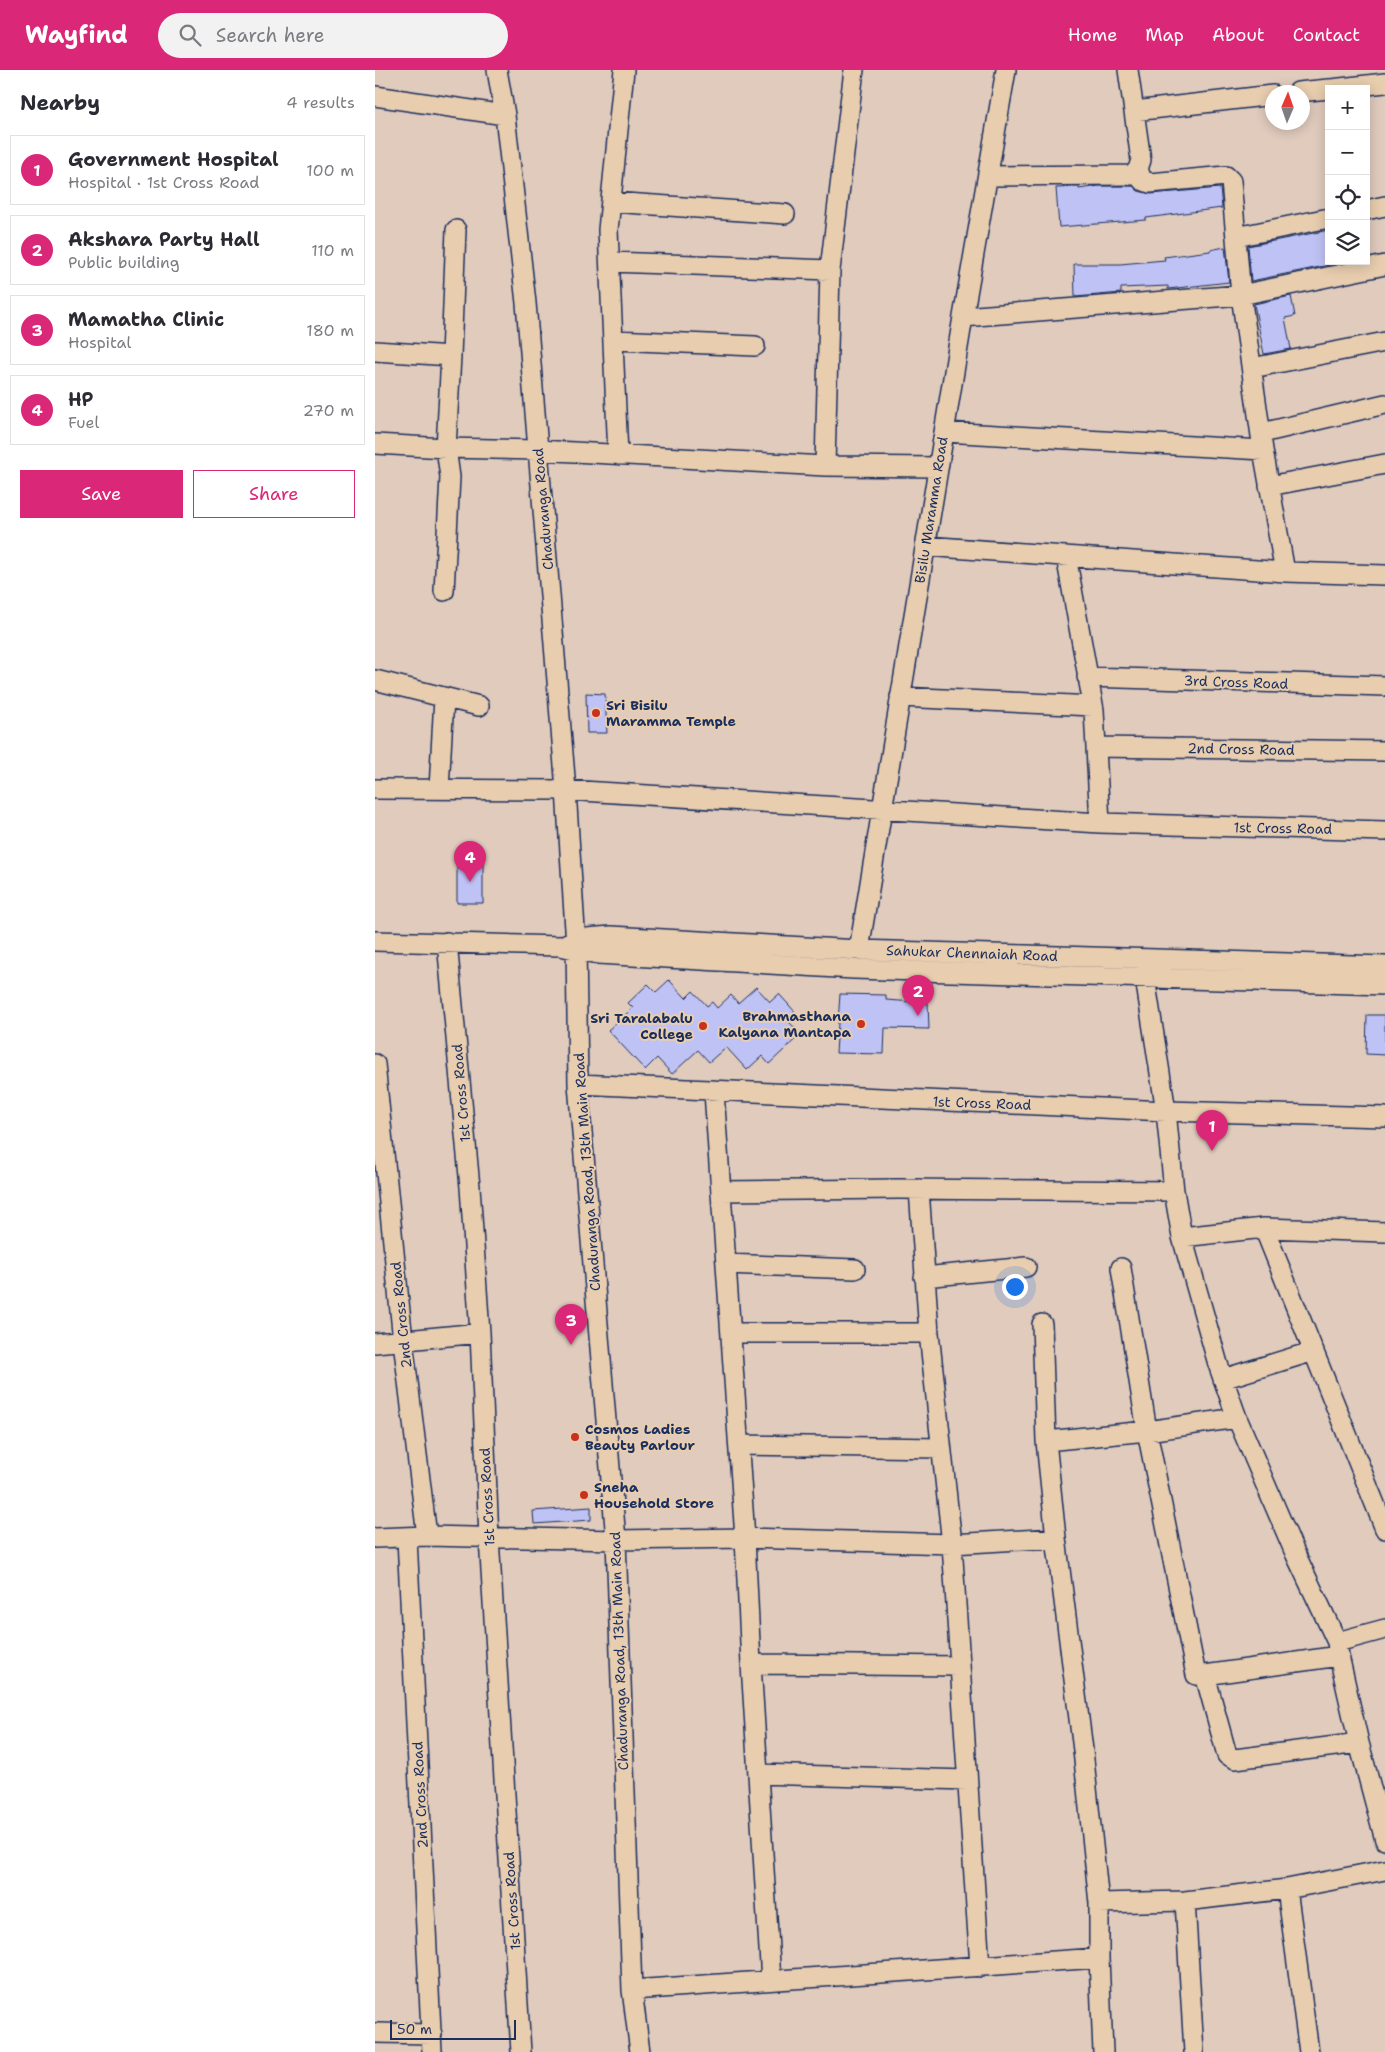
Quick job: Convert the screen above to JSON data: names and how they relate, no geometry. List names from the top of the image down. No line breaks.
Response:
{"streets":{"street":["Chaduranga Road","Bisilu Maramma Road","3rd Cross Road","2nd Cross Road","1st Cross Road","Sahukar Chennaiah Road","Chaduranga Road, 13th Main Road"]},"crossings":[["Chaduranga Road","1st Cross Road"],["Chaduranga Road","Sahukar Chennaiah Road"],["Chaduranga Road","Chaduranga Road, 13th Main Road"],["Bisilu Maramma Road","1st Cross Road"],["Bisilu Maramma Road","Sahukar Chennaiah Road"],["1st Cross Road","Sahukar Chennaiah Road"],["1st Cross Road","Chaduranga Road, 13th Main Road"],["Sahukar Chennaiah Road","Chaduranga Road, 13th Main Road"]],"places":["Sri Bisilu Maramma Temple","Brahmasthana Kalyana Mantapa","Sri Taralabalu College","Cosmos Ladies Beauty Parlour","Sneha Household Store"],"scale_bar":"50 m","north":"top","page":{"header":"Wayfind","search":"Search here","nav":["Home","Map","About","Contact"],"heading":["Nearby","4 results"],"map_buttons":["+","−"],"list":[{"mark":"1","name":"Government Hospital","note":"Hospital · 1st Cross Road","value":"100 m"},{"mark":"2","name":"Akshara Party Hall","note":"Public building","value":"110 m"},{"mark":"3","name":"Mamatha Clinic","note":"Hospital","value":"180 m"},{"mark":"4","name":"HP","note":"Fuel","value":"270 m"}],"buttons":["Save","Share"],"pins":["4","2","1","3"],"scale":"50 m"}}
